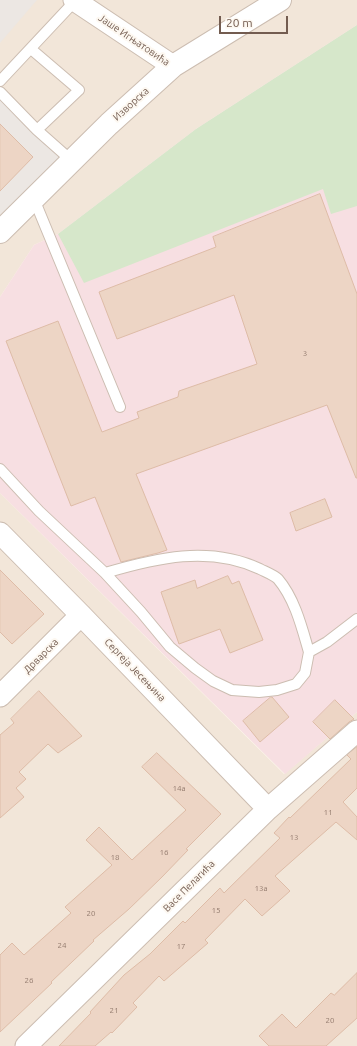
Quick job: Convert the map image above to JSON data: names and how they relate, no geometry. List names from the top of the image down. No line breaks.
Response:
{"streets":{"street":["Јаше Игњатовића","Изворска","Дрварска","Сергеја Јесењина","Васе Пелагића"]},"crossings":[["Јаше Игњатовића","Изворска"],["Дрварска","Сергеја Јесењина"],["Сергеја Јесењина","Васе Пелагића"]],"house_numbers":["3","14a","11","13","16","18","13a","15","20","24","17","26","21","20"],"scale_bar":"20 m"}
